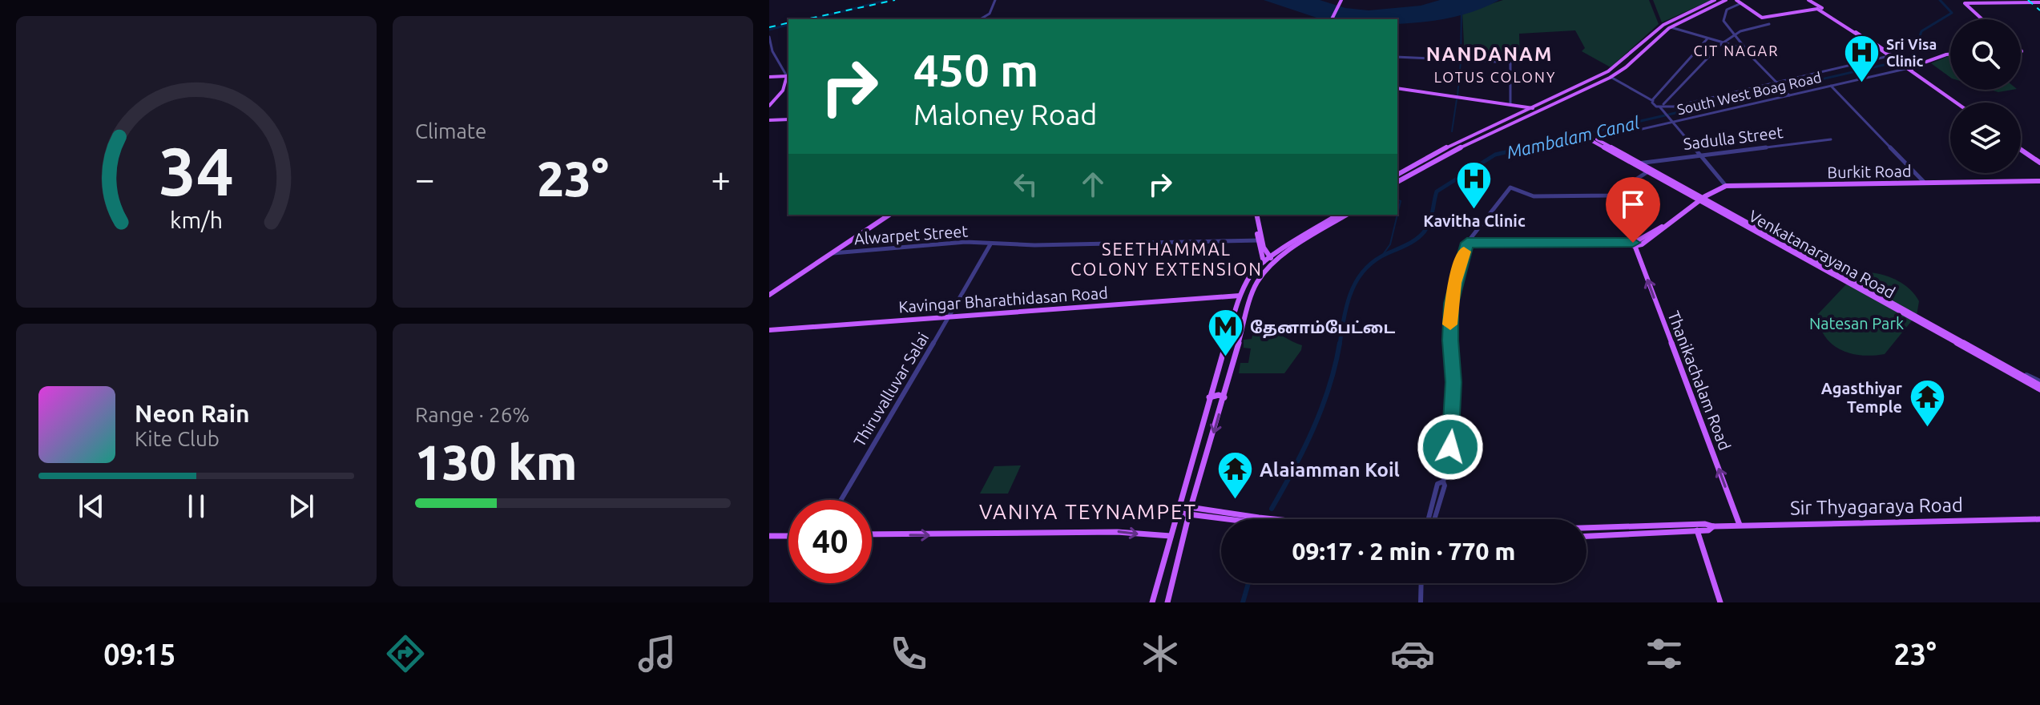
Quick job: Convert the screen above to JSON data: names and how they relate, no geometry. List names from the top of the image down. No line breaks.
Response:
{"streets":{"main road":["Burkit Road","Venkatanarayana Road","Kavingar Bharathidasan Road","Thanikachalam Road","Sir Thyagaraya Road"],"street":["South West Boag Road","Sadulla Street","Alwarpet Street","Thiruvalluvar Salai"]},"crossings":[["South West Boag Road","Venkatanarayana Road"],["Sadulla Street","Venkatanarayana Road"],["Burkit Road","Venkatanarayana Road"],["Alwarpet Street","Thiruvalluvar Salai"],["Kavingar Bharathidasan Road","Thiruvalluvar Salai"],["Thanikachalam Road","Sir Thyagaraya Road"]],"one_way":["Thanikachalam Road"],"districts":["CIT NAGAR","NANDANAM","LOTUS COLONY","SEETHAMMAL COLONY EXTENSION","VANIYA TEYNAMPET"],"water":["Mambalam Canal"],"parks":["Natesan Park"],"places":{"hospital":["Sri Visa Clinic","Kavitha Clinic"],"metro station":["தேனாம்பேட்டை"],"temple":["Agasthiyar Temple","Alaiamman Koil"]},"page":{"tile":["Climate",["Range · 26%","130 km"]],"turn":["450 m","Maloney Road"],"heat":["−","23°","+"],"song":["Neon Rain","Kite Club"],"limit":"40","trip":"09:17 · 2 min · 770 m","tabs":["09:15","23°"],"gauge":["34","km/h"]}}
